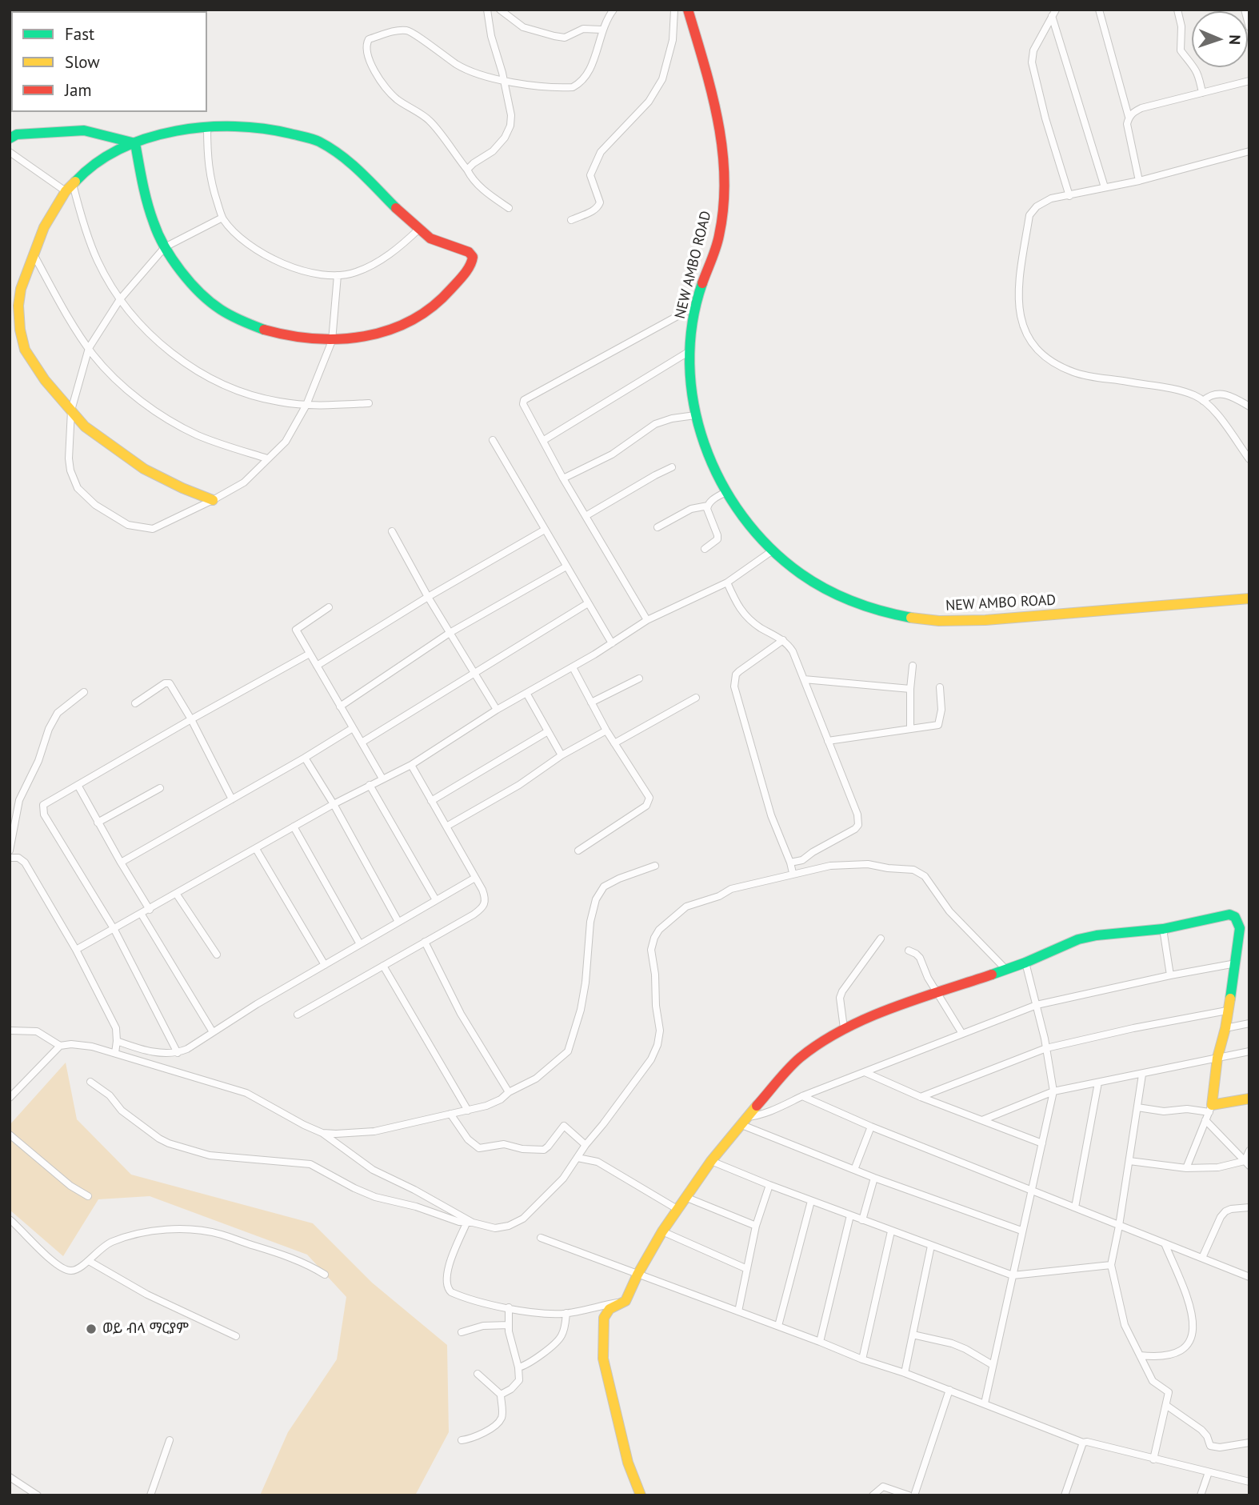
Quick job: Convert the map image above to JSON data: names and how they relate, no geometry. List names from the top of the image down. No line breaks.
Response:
{"streets":{"street":["NEW AMBO ROAD"]},"places":["ወይ ብላ ማርያም"],"legend":["Fast","Slow","Jam"],"north":"right"}
